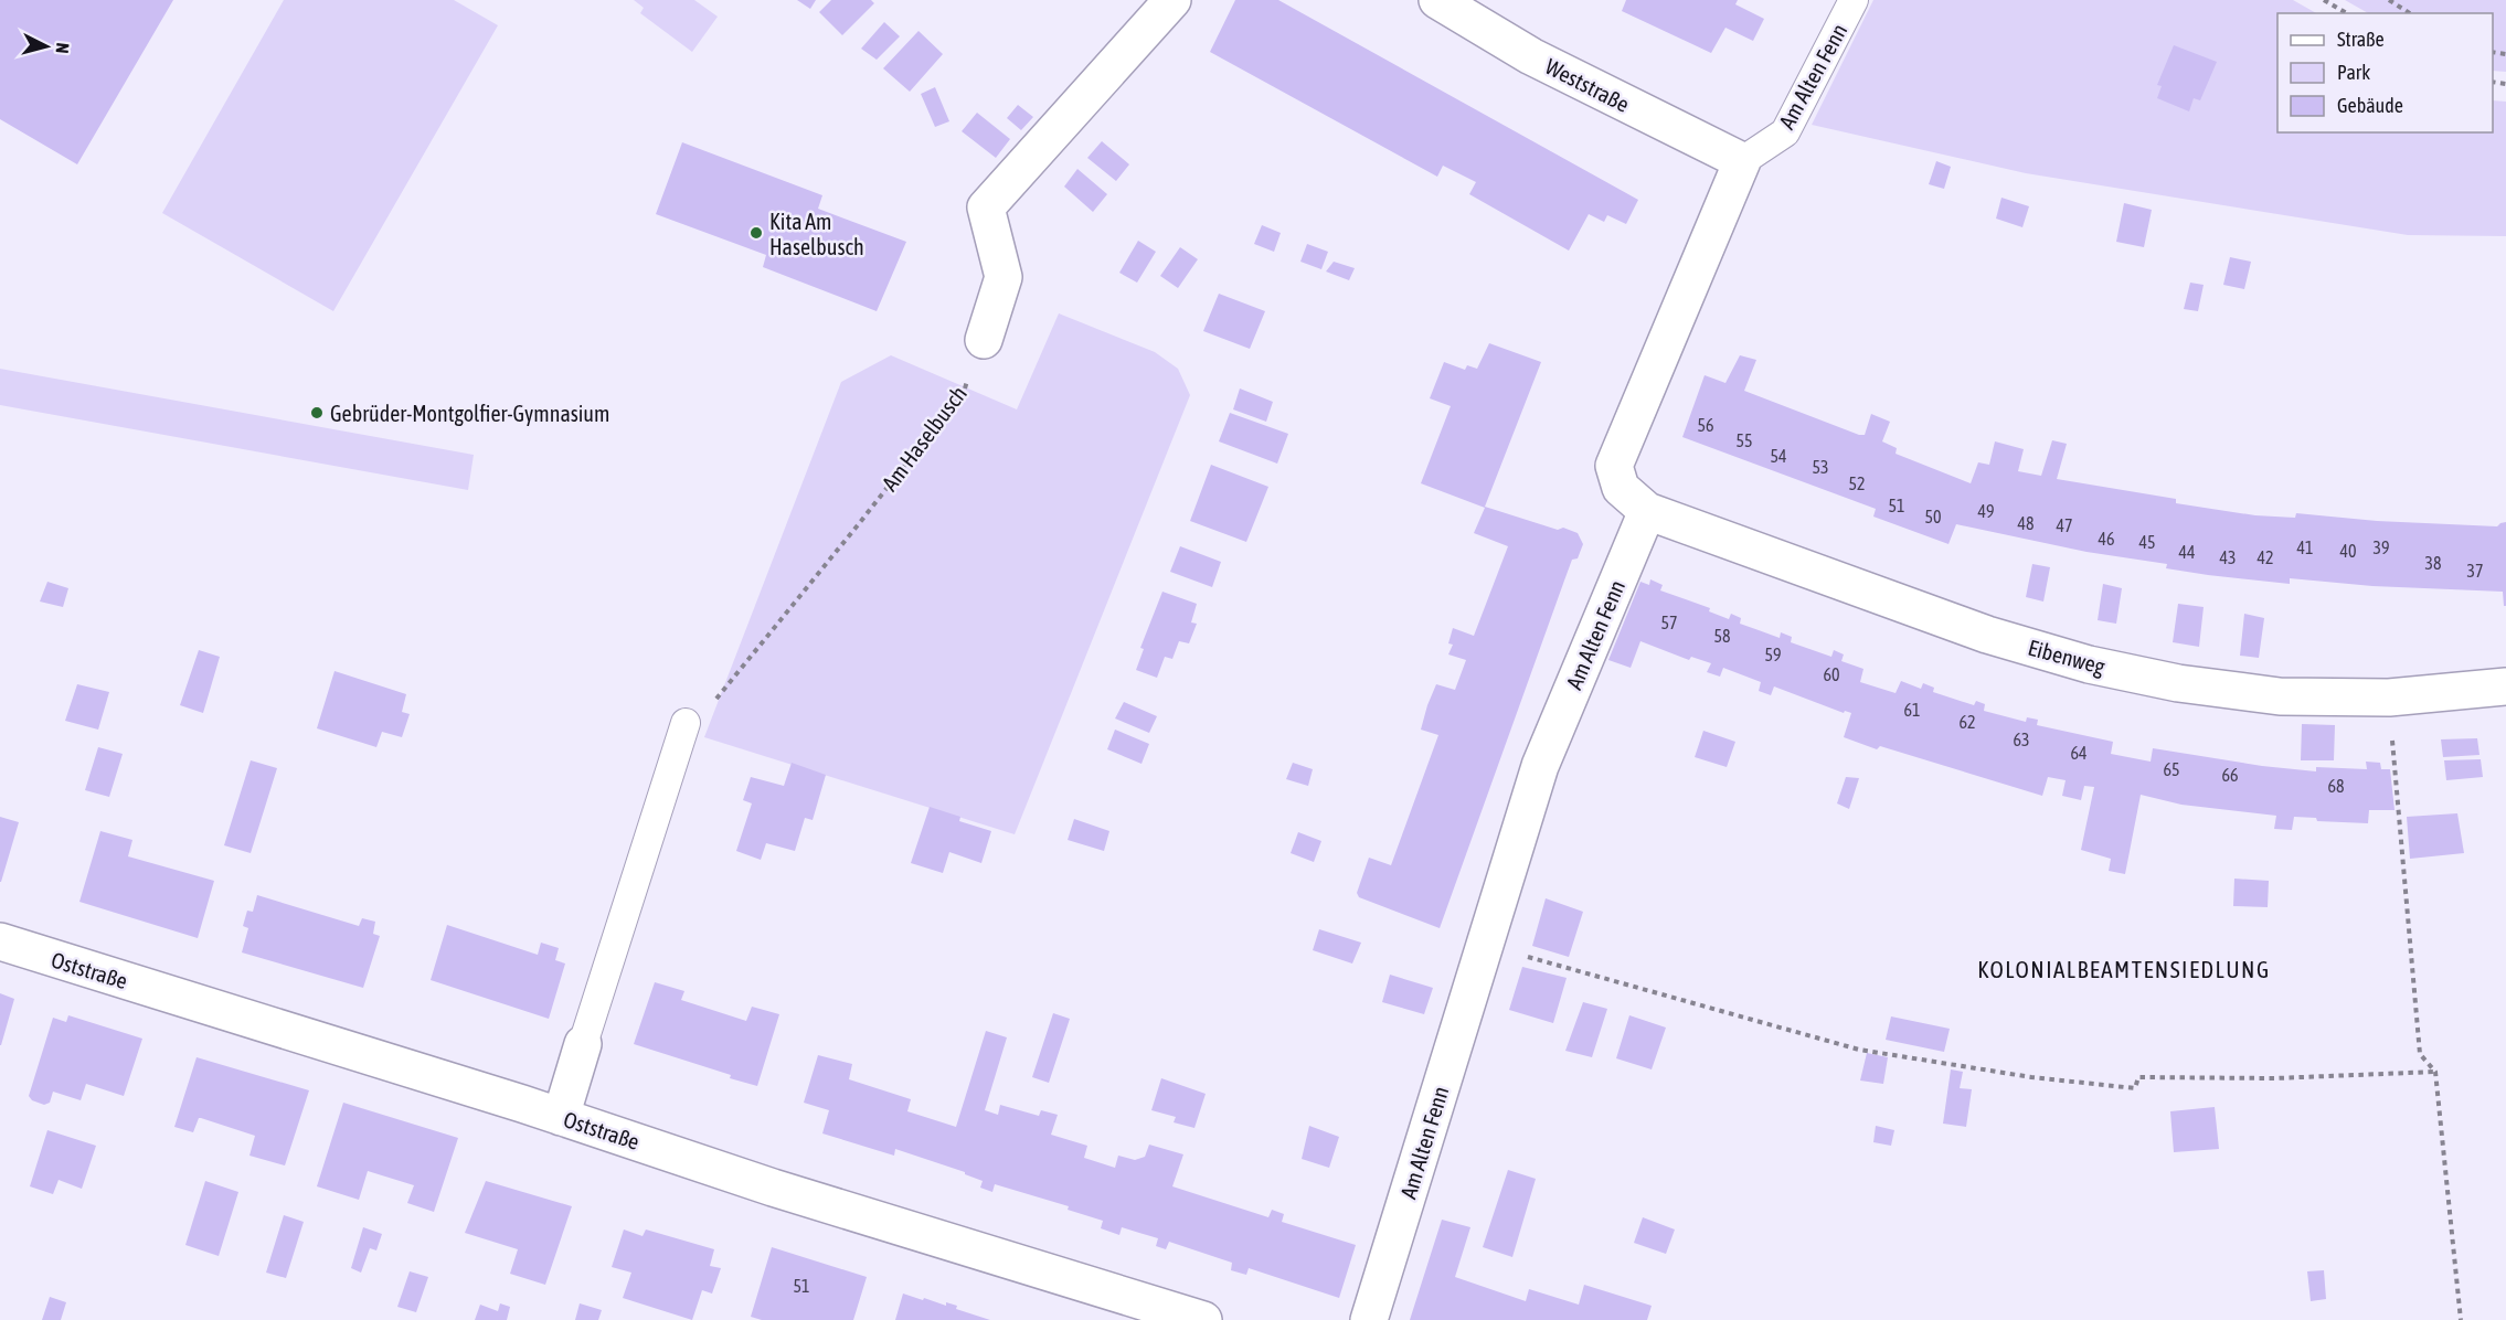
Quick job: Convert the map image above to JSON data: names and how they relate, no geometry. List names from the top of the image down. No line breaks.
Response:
{"streets":{"street":["Am Alten Fenn","Weststraße","Eibenweg","Oststraße"],"path":["Am Haselbusch"]},"crossings":[["Am Alten Fenn","Weststraße"],["Am Alten Fenn","Eibenweg"]],"districts":["KOLONIALBEAMTENSIEDLUNG"],"places":["Kita Am Haselbusch","Gebrüder-Montgolfier-Gymnasium"],"house_numbers":["56","55","54","53","52","51","49","50","48","47","46","45","41","39","40","44","43","42","38","37","57","58","59","60","61","62","63","64","65","66","68","51"],"legend":["Straße","Park","Gebäude"],"north":"right"}
